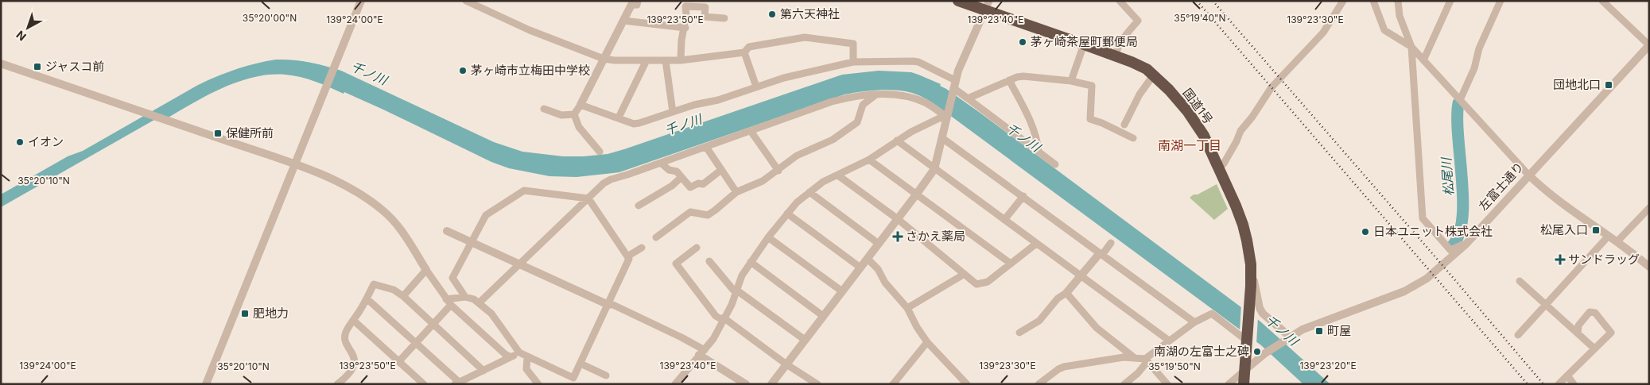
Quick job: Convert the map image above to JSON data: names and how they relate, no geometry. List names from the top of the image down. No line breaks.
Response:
{"streets":{"highway":["国道1号"],"street":["左富士通り"]},"crossings":[["国道1号","左富士通り"]],"districts":["南湖一丁目"],"water":["千ノ川","松尾川"],"places":{"other":["第六天神社","茅ヶ崎茶屋町郵便局","茅ヶ崎市立梅田中学校","イオン","日本ユニット株式会社","南湖の左富士之碑"],"transit":["ジャスコ前","団地北口","保健所前","松尾入口","肥地力","町屋"],"health":["さかえ薬局","サンドラッグ"]},"north":"bottom left","coordinates":["35°20'00\"N","35°19'40\"N","139°24'00\"E","139°23'50\"E","139°23'40\"E","139°23'30\"E","35°20'10\"N","139°23'20\"E","35°19'50\"N"]}
